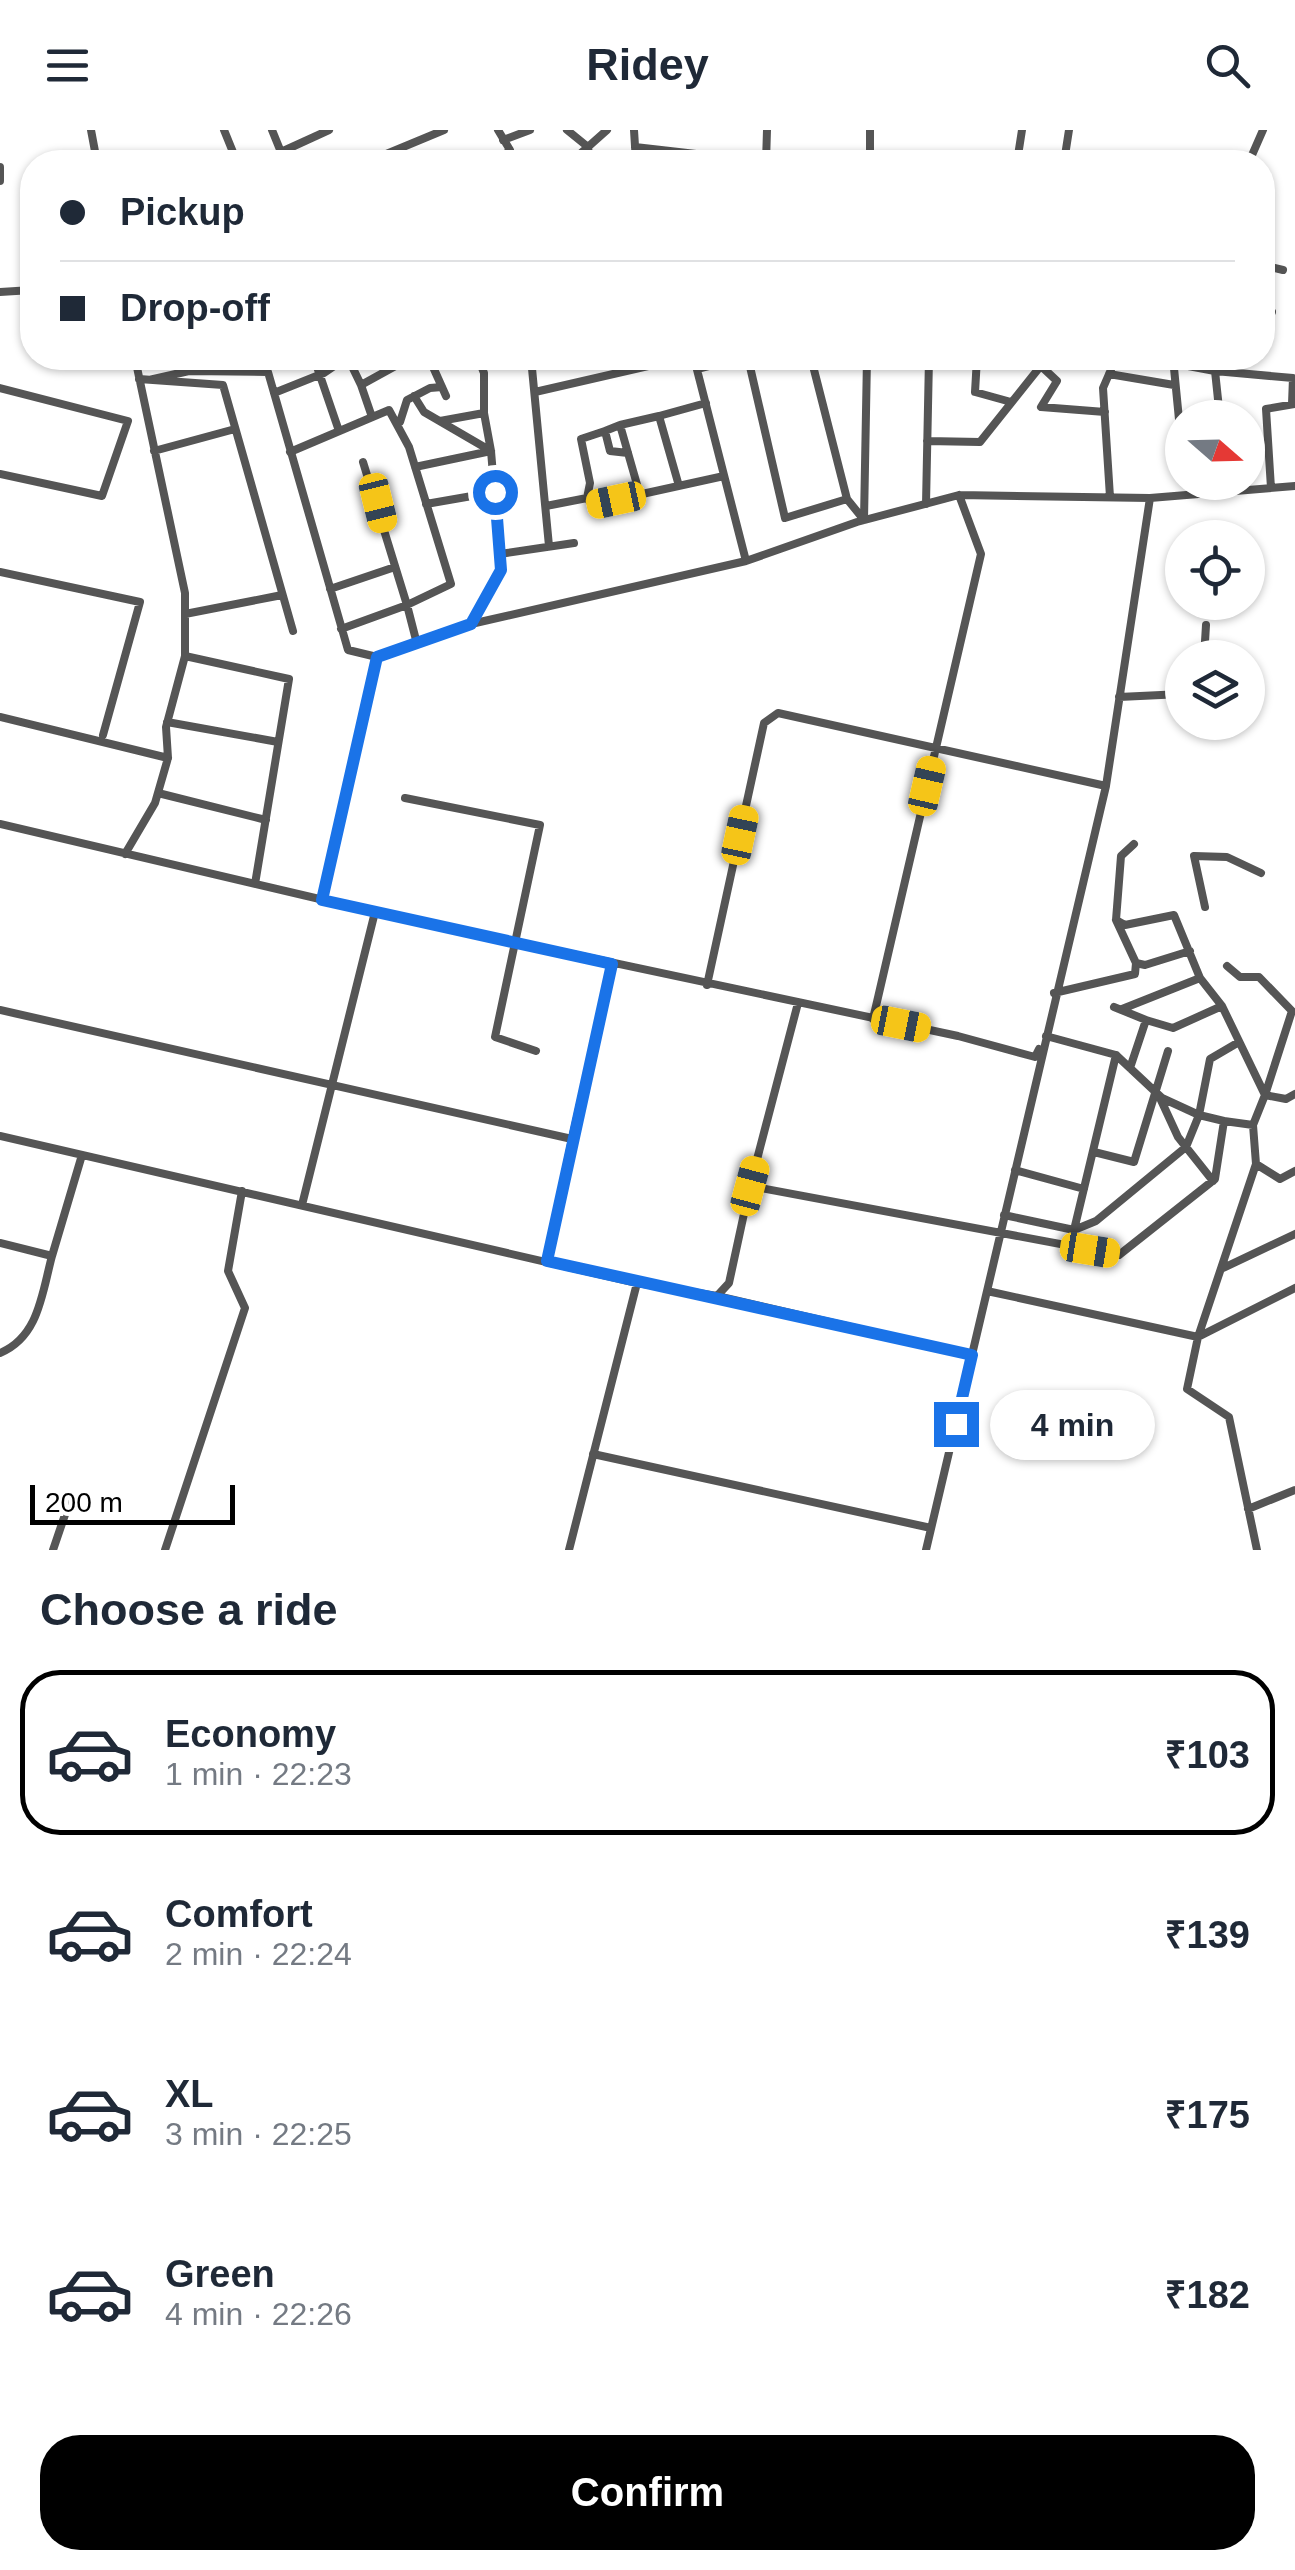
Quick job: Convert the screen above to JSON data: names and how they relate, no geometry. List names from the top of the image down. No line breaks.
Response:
{"scale_bar":"200 m","north":"right","page":{"header":"Ridey","banner":["Pickup","Drop-off"],"bubble":"4 min","scale":"200 m","heading":"Choose a ride","list":[{"name":"Economy","note":"1 min · 22:23","value":"₹103"},{"name":"Comfort","note":"2 min · 22:24","value":"₹139"},{"name":"XL","note":"3 min · 22:25","value":"₹175"},{"name":"Green","note":"4 min · 22:26","value":"₹182"}],"buttons":"Confirm"}}
